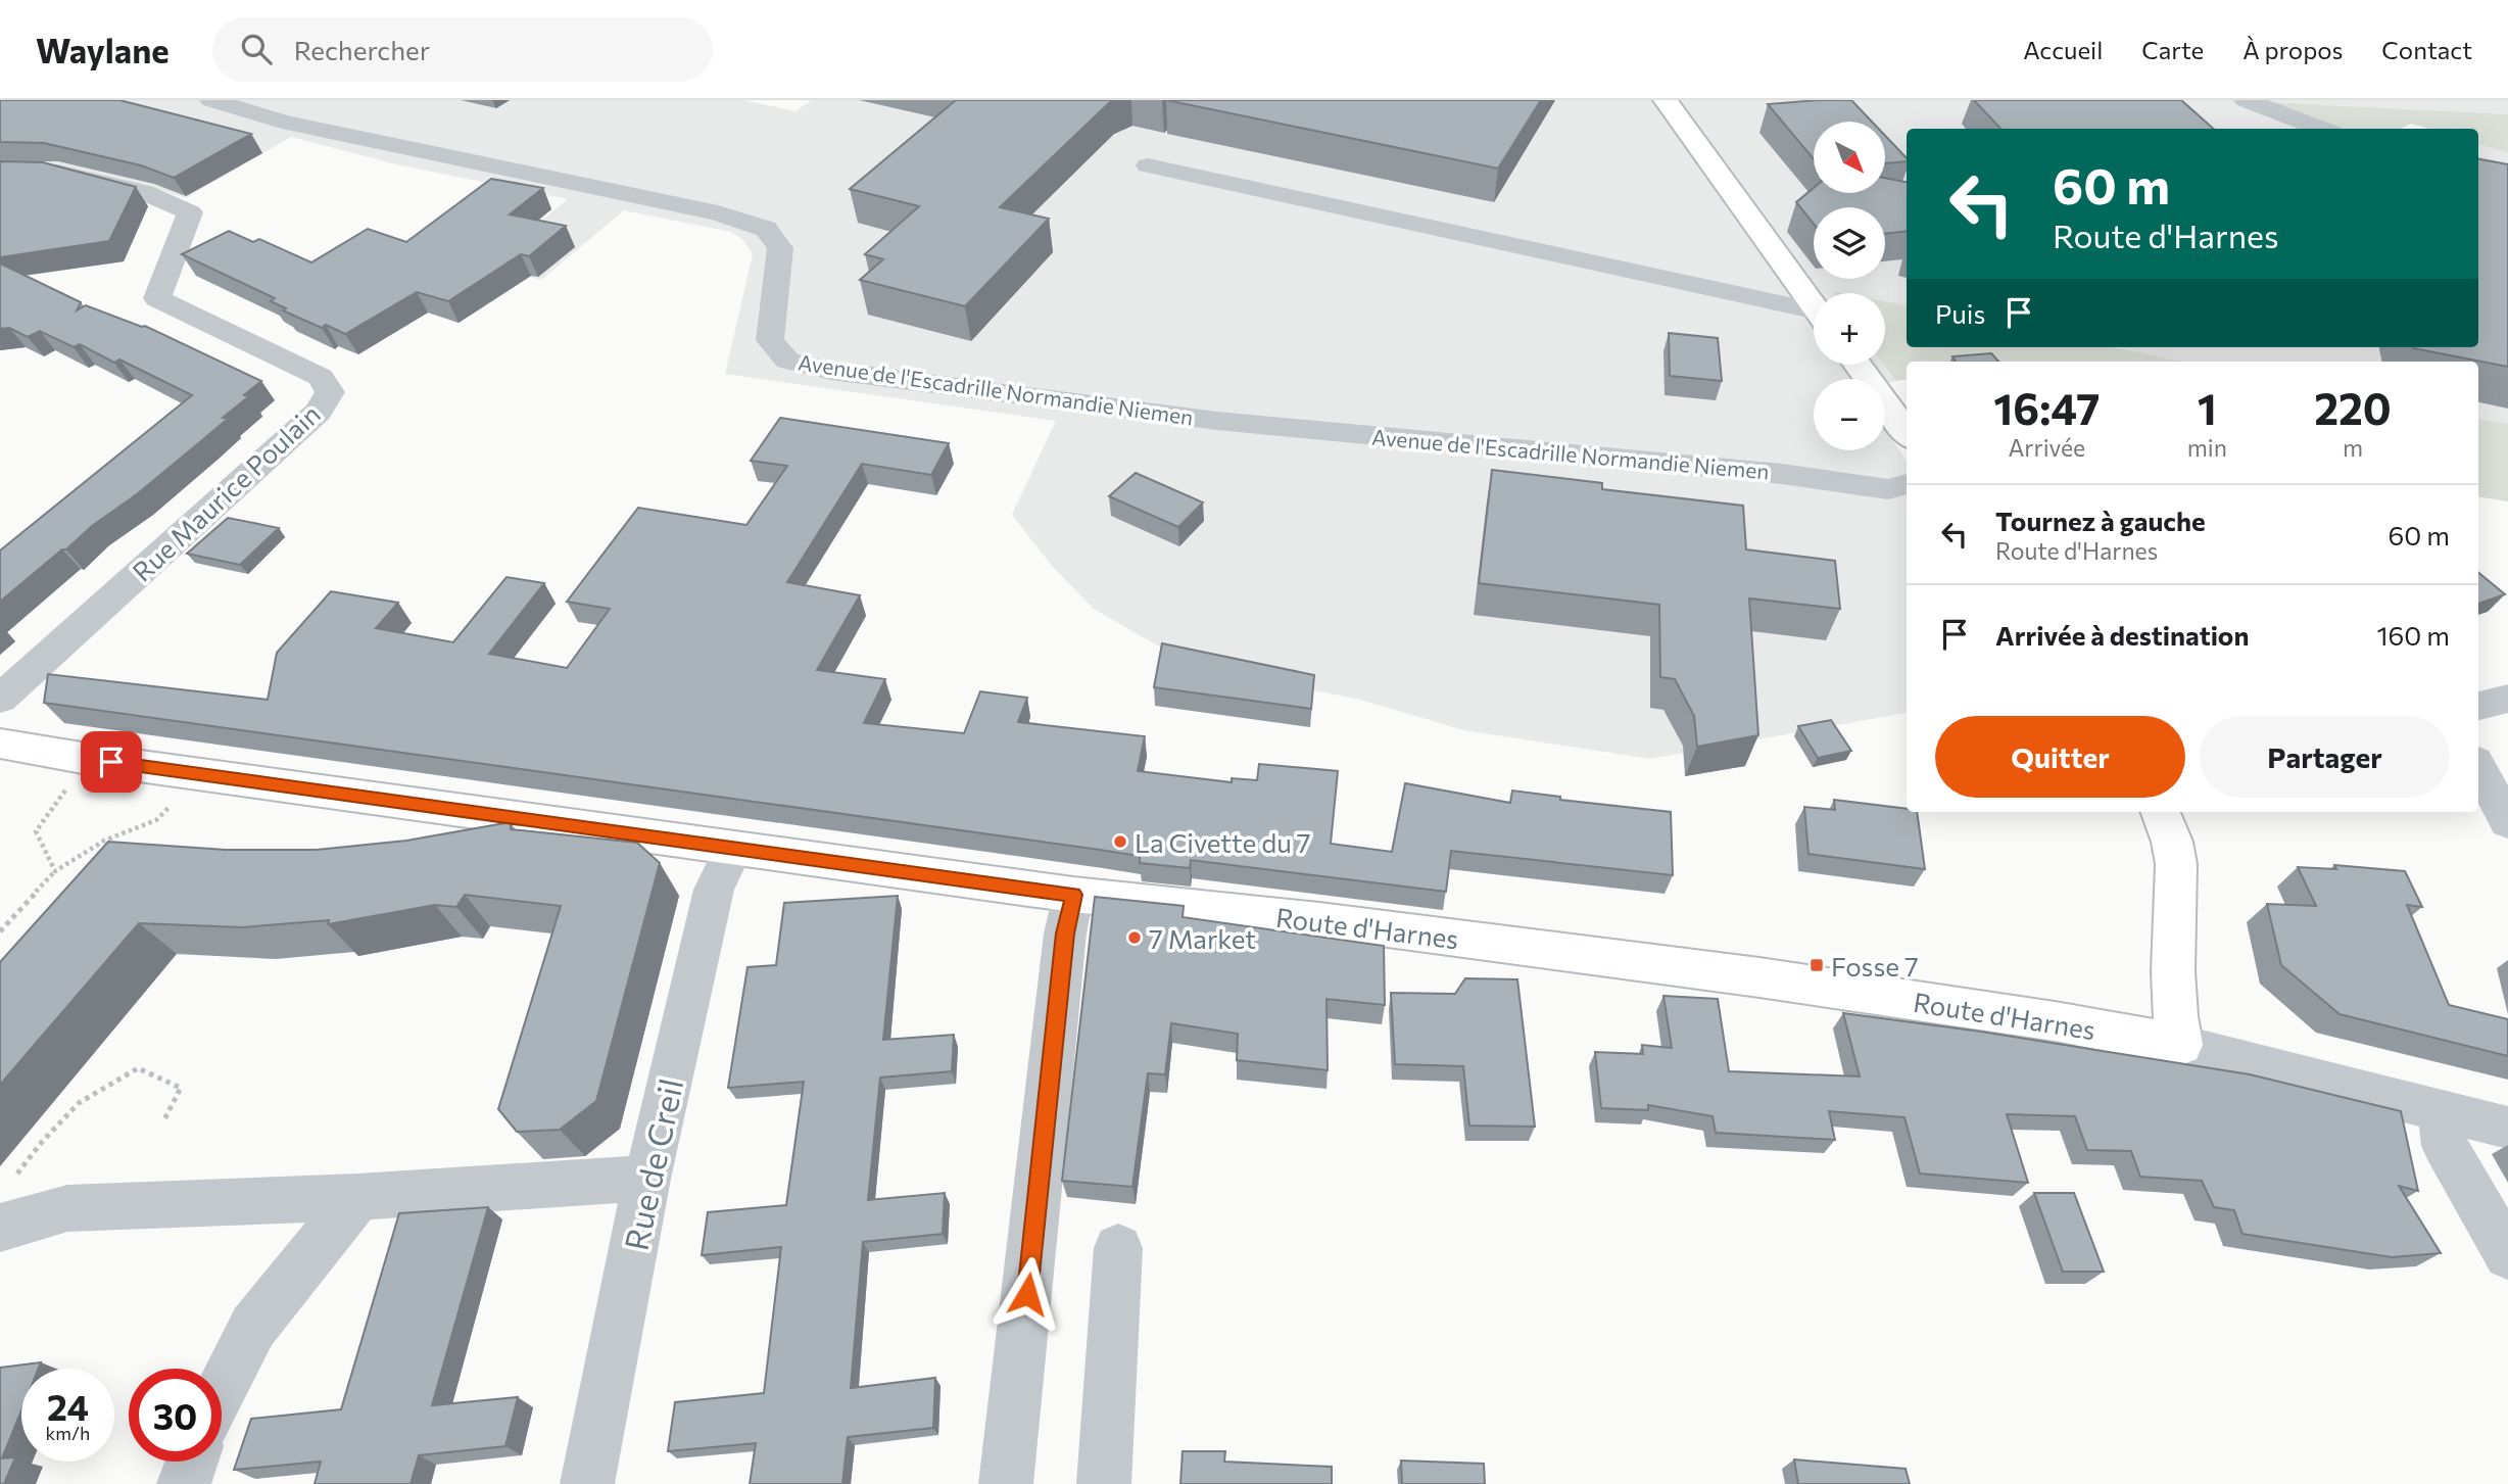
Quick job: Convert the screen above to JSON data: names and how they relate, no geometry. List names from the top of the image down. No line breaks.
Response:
{"streets":{"main road":["Route d'Harnes"],"street":["Avenue de l'Escadrille Normandie Niemen","Rue Maurice Poulain","Rue de Creil"]},"crossings":[["Route d'Harnes","Rue de Creil"]],"places":{"other":["La Civette du 7","7 Market"],"transit":["Fosse 7"]},"north":"bottom right","page":{"header":"Waylane","search":"Rechercher","nav":["Accueil","Carte","À propos","Contact"],"map_buttons":["+","−"],"turn":["60 m","Route d'Harnes"],"then":"Puis","eta":["16:47","Arrivée","1","min","220","m"],"list":[{"name":"Tournez à gauche","note":"Route d'Harnes","value":"60 m"},{"name":"Arrivée à destination","value":"160 m"}],"buttons":["Quitter","Partager"],"speed":"24 km/h","limit":"30"}}
